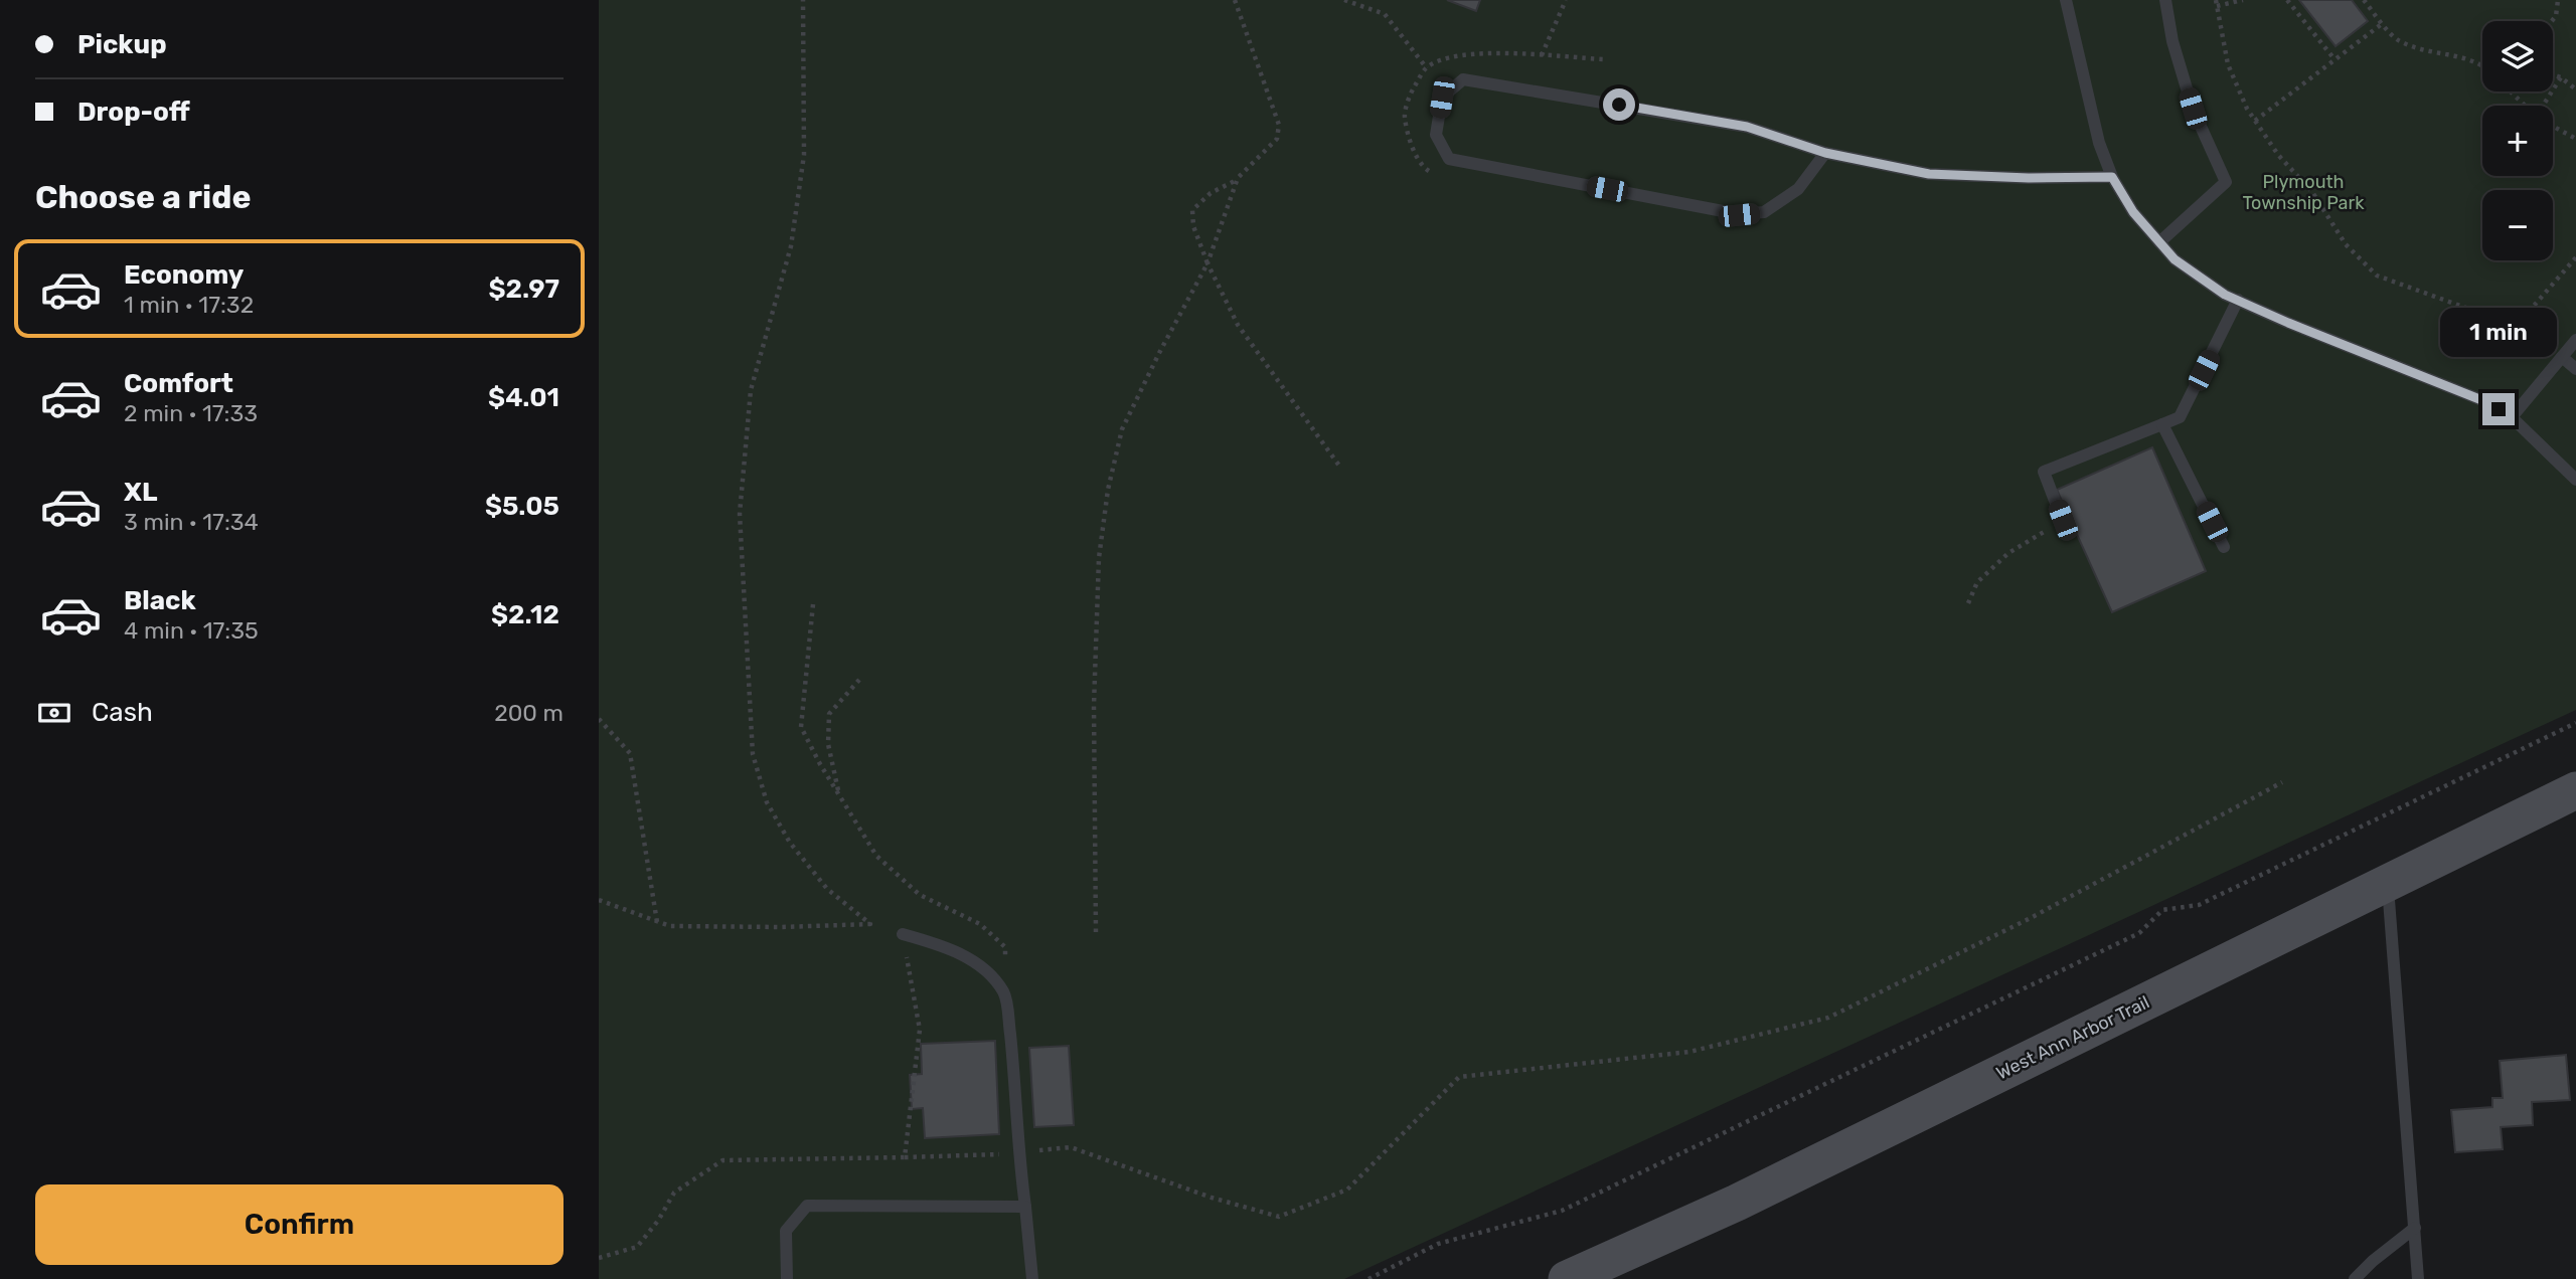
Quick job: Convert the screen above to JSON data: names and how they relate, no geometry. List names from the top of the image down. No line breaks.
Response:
{"streets":{"street":["West Ann Arbor Trail"]},"parks":["Plymouth Township Park"],"page":{"banner":["Pickup","Drop-off"],"map_buttons":["+","−"],"heading":"Choose a ride","list":[{"name":"Economy","note":"1 min · 17:32","value":"$2.97"},{"name":"Comfort","note":"2 min · 17:33","value":"$4.01"},{"name":"XL","note":"3 min · 17:34","value":"$5.05"},{"name":"Black","note":"4 min · 17:35","value":"$2.12"}],"bubble":"1 min","pay":["Cash","200 m"],"buttons":"Confirm"}}
